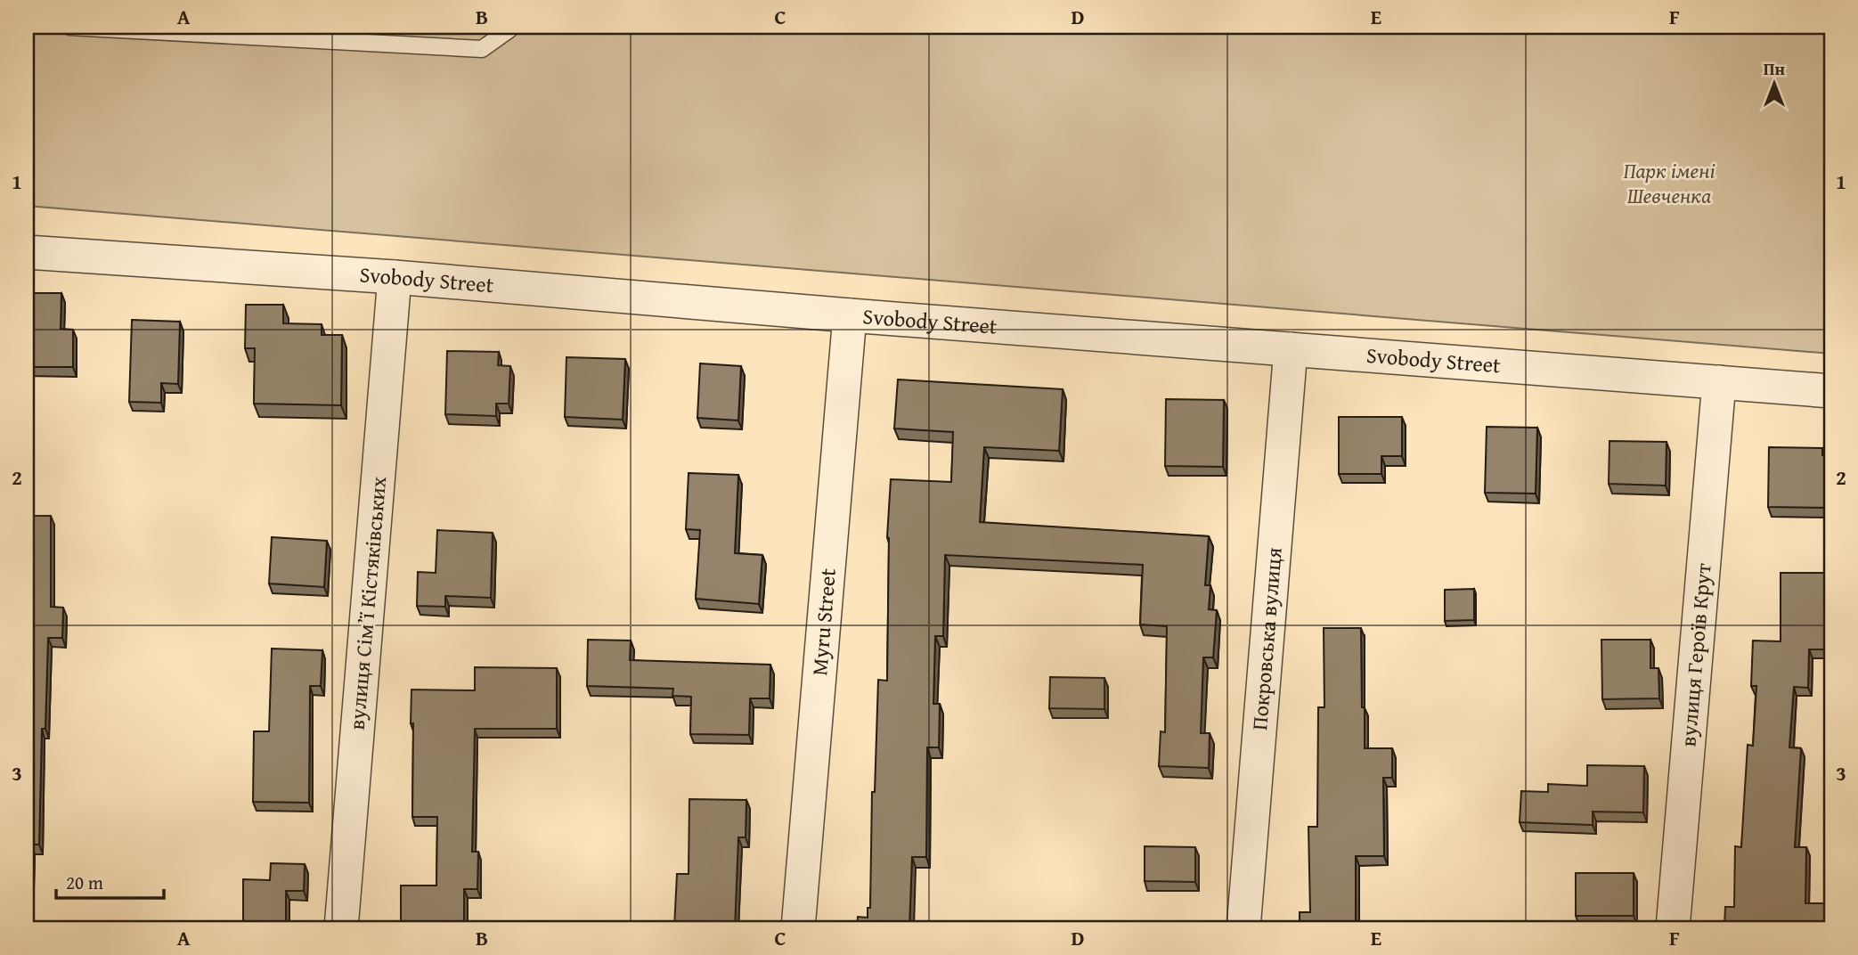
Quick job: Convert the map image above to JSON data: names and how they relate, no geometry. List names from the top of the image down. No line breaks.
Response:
{"streets":{"street":["Svobody Street","вулиця Сімʼї Кістяківських","Myru Street","Покровська вулиця","вулиця Героїв Крут"]},"crossings":[["Svobody Street","вулиця Сімʼї Кістяківських"],["Svobody Street","Myru Street"],["Svobody Street","Покровська вулиця"],["Svobody Street","вулиця Героїв Крут"]],"parks":["Парк імені Шевченка"],"scale_bar":"20 m","north":"top","grid":{"columns":["A","B","C","D","E","F"],"rows":["1","2","3"]}}
